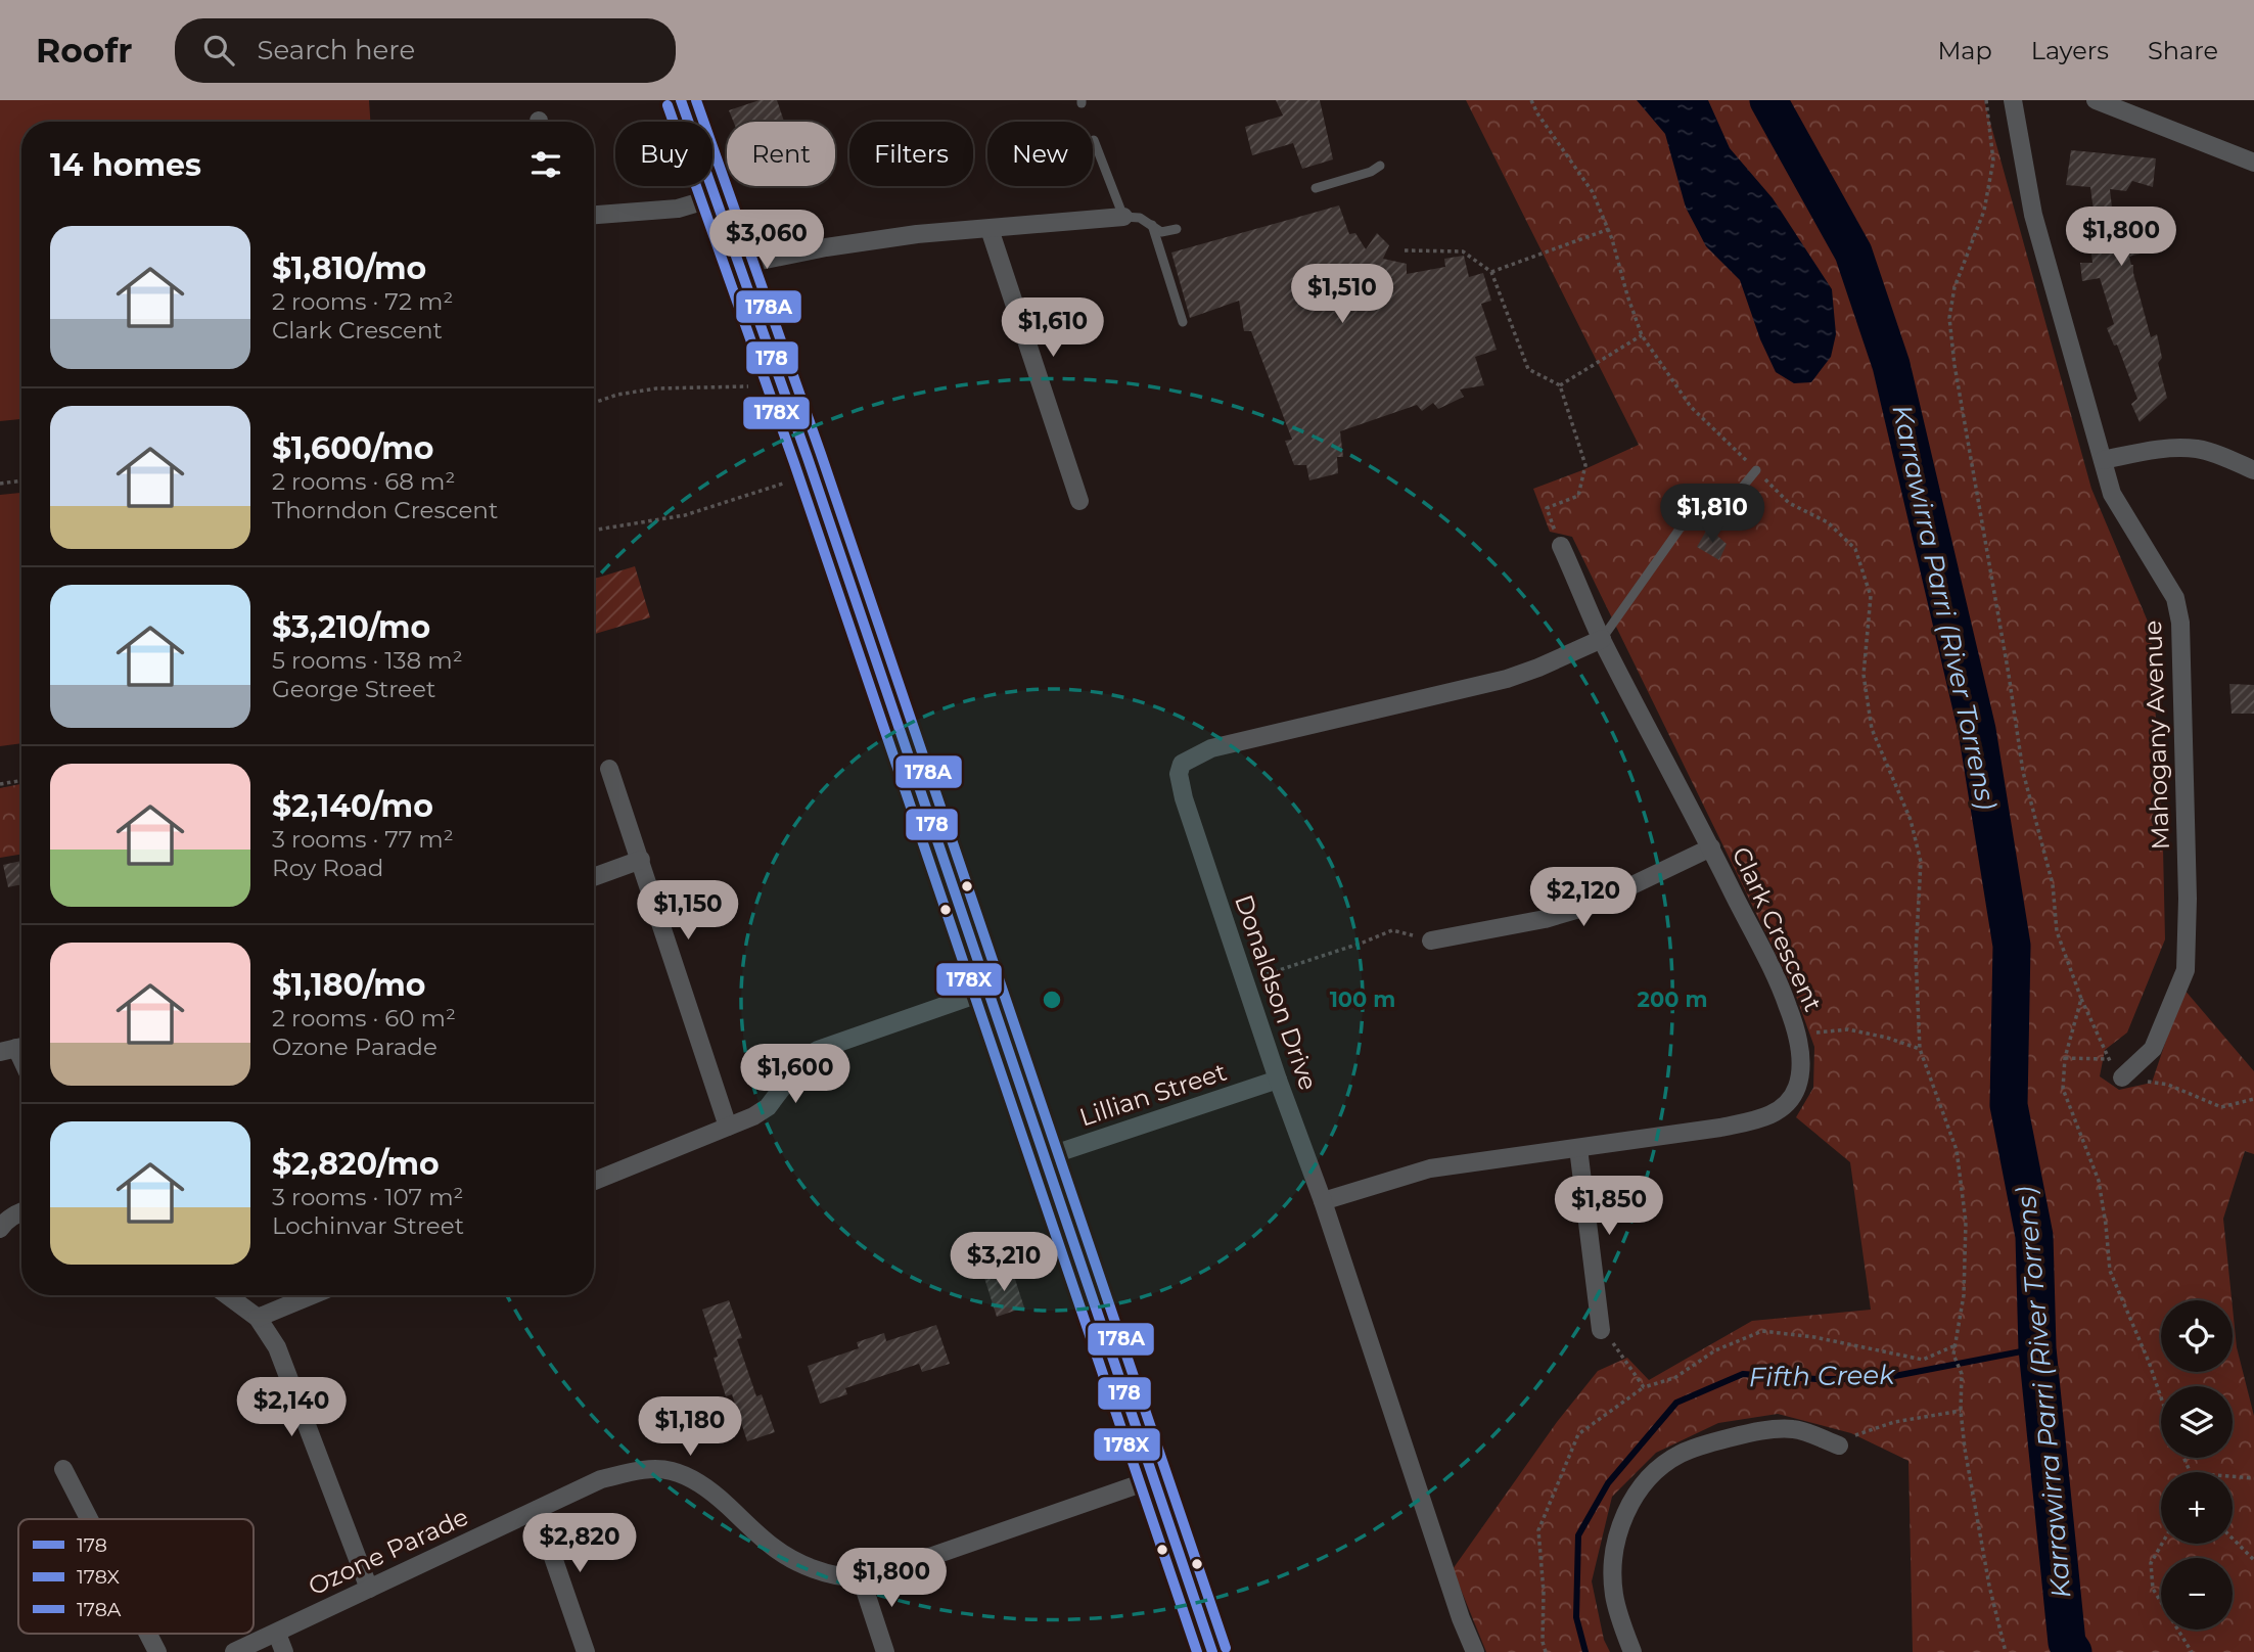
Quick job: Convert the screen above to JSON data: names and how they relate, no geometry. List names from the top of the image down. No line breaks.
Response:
{"streets":{"street":["Mahogany Avenue","Clark Crescent","Donaldson Drive","Lillian Street","Ozone Parade"]},"crossings":[["Clark Crescent","Donaldson Drive"],["Donaldson Drive","Lillian Street"]],"water":["Karrawirra Parri (River Torrens)","Fifth Creek"],"lines":["transit line 178","transit line 178A","transit line 178X"],"legend":["178","178X","178A"],"page":{"header":"Roofr","search":"Search here","nav":["Map","Layers","Share"],"chip":["Buy","Rent","Filters","New"],"heading":"14 homes","price":["$1,800","$3,060","$1,510","$1,610","$1,810","$2,120","$1,150","$1,600","$1,850","$3,210","$2,140","$1,180","$2,820","$1,800"],"list":[{"name":"$1,810/mo","note":"2 rooms · 72 m² · Clark Crescent"},{"name":"$1,600/mo","note":"2 rooms · 68 m² · Thorndon Crescent"},{"name":"$3,210/mo","note":"5 rooms · 138 m² · George Street"},{"name":"$2,140/mo","note":"3 rooms · 77 m² · Roy Road"},{"name":"$1,180/mo","note":"2 rooms · 60 m² · Ozone Parade"},{"name":"$2,820/mo","note":"3 rooms · 107 m² · Lochinvar Street"}],"map_buttons":["+","−"]},"rings":["100 m","200 m"]}
